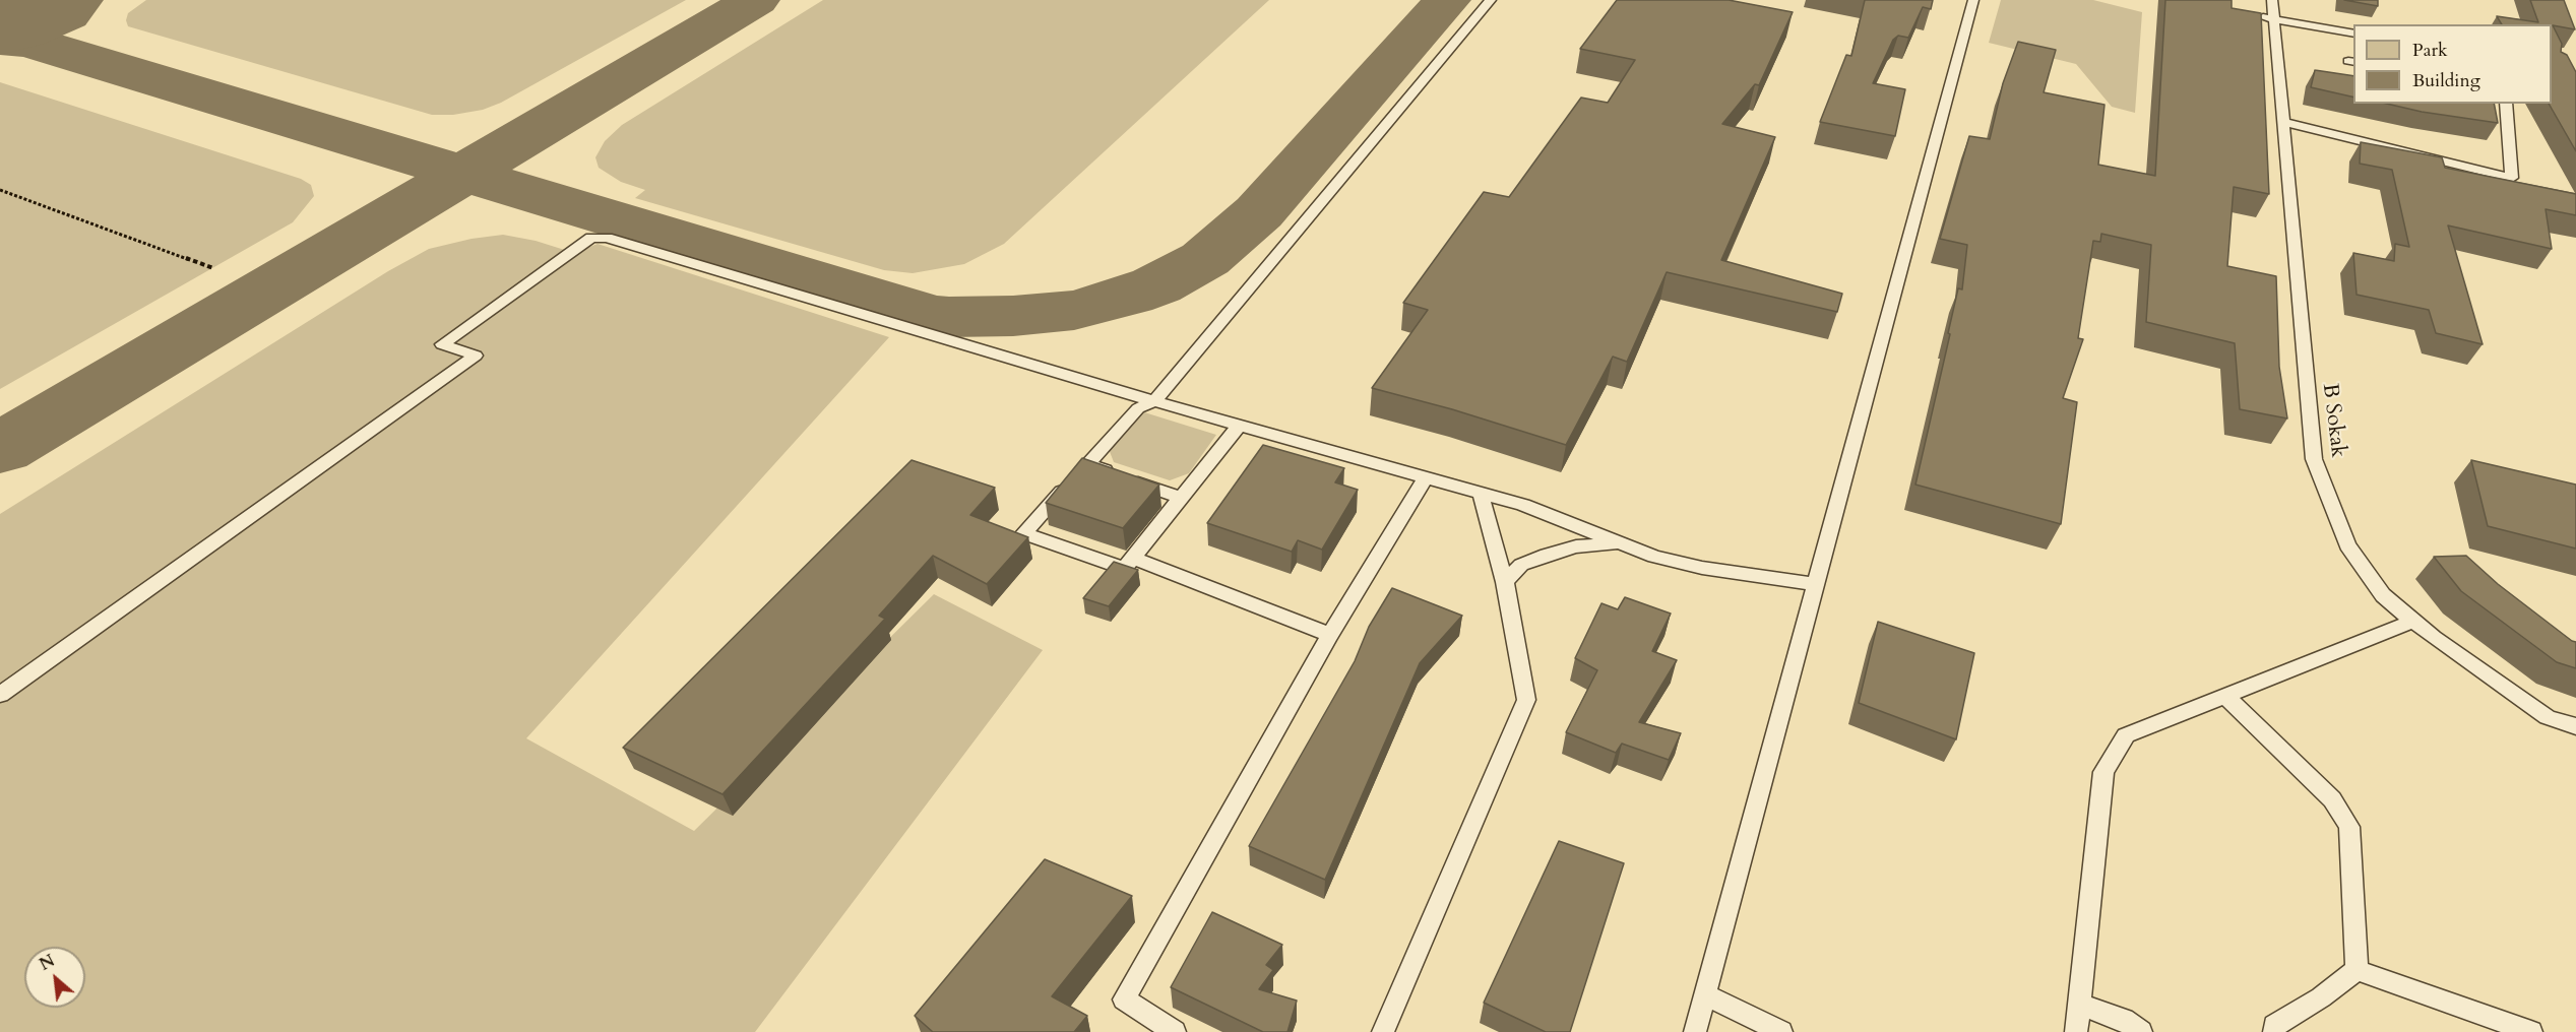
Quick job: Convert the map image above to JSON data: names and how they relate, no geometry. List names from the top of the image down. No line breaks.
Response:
{"streets":{"lane":["B Sokak"]},"legend":["Park","Building"],"north":"top left"}
